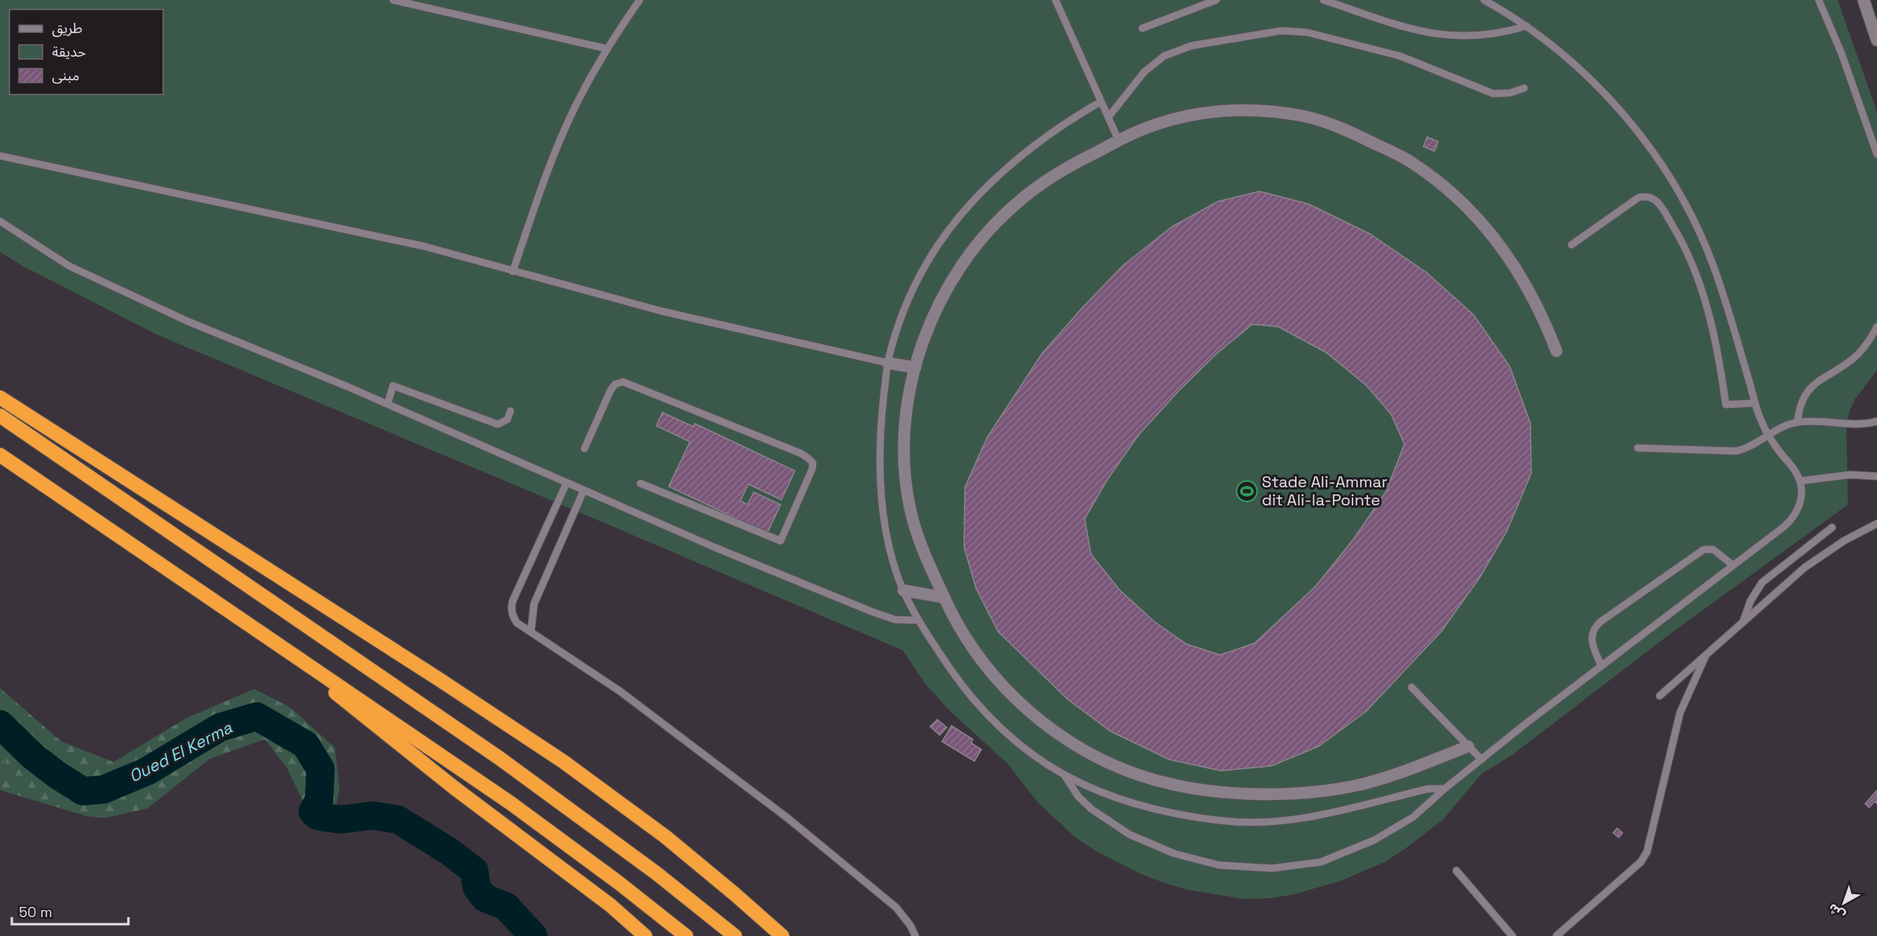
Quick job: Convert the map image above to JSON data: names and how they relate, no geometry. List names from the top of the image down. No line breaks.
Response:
{"water":["Oued El Kerma"],"places":{"sports":["Stade Ali-Ammar dit Ali-la-Pointe"]},"legend":["طريق","حديقة","مبنى"],"scale_bar":"50 m","north":"bottom left"}
